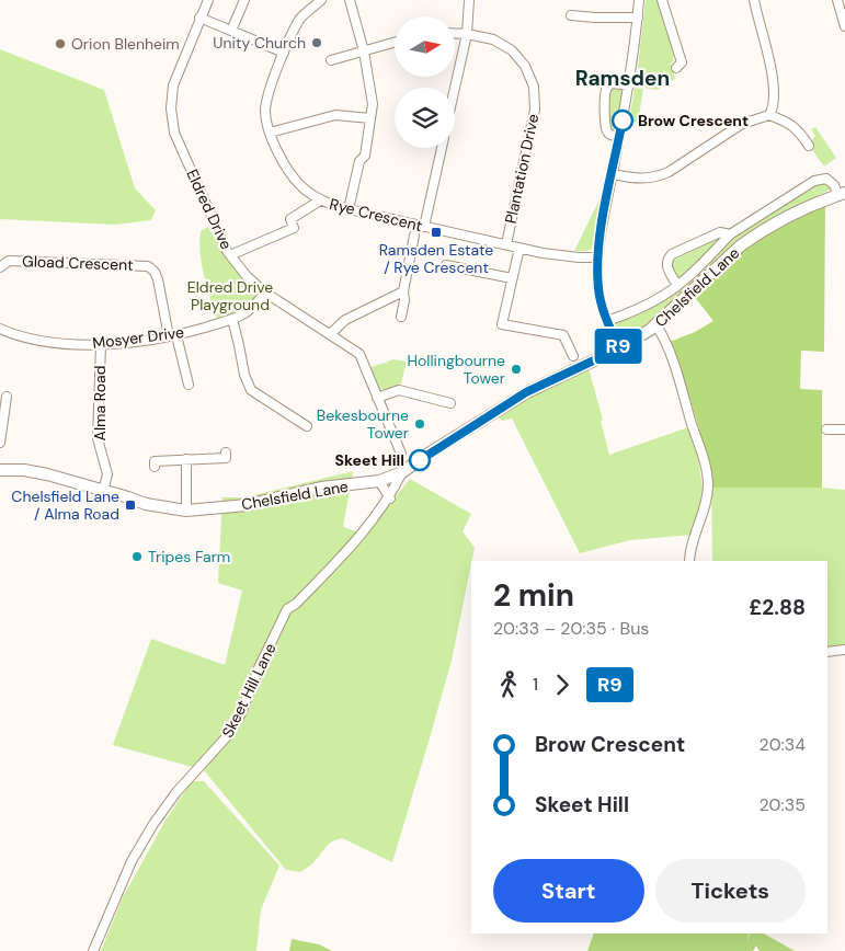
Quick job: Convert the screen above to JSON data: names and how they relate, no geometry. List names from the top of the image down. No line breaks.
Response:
{"streets":{"street":["Plantation Drive","Eldred Drive","Rye Crescent","Gload Crescent","Chelsfield Lane","Mosyer Drive","Alma Road","Skeet Hill Lane"]},"crossings":[["Plantation Drive","Rye Crescent"],["Eldred Drive","Mosyer Drive"],["Gload Crescent","Mosyer Drive"],["Chelsfield Lane","Alma Road"],["Chelsfield Lane","Skeet Hill Lane"],["Mosyer Drive","Alma Road"]],"districts":["Ramsden"],"parks":["Eldred Drive Playground"],"places":{"other":["Unity Church","Orion Blenheim","Brow Crescent","Hollingbourne Tower","Bekesbourne Tower","Skeet Hill","Tripes Farm"],"transit":["Ramsden Estate / Rye Crescent","Chelsfield Lane / Alma Road"]},"lines":["bus line R9"],"north":"right","page":{"on_map":"R9","heading":["2 min","20:33 – 20:35 · Bus","£2.88"],"legs":["1","R9"],"list":[{"name":"Brow Crescent","value":"20:34"},{"name":"Skeet Hill","value":"20:35"}],"buttons":["Start","Tickets"]}}
